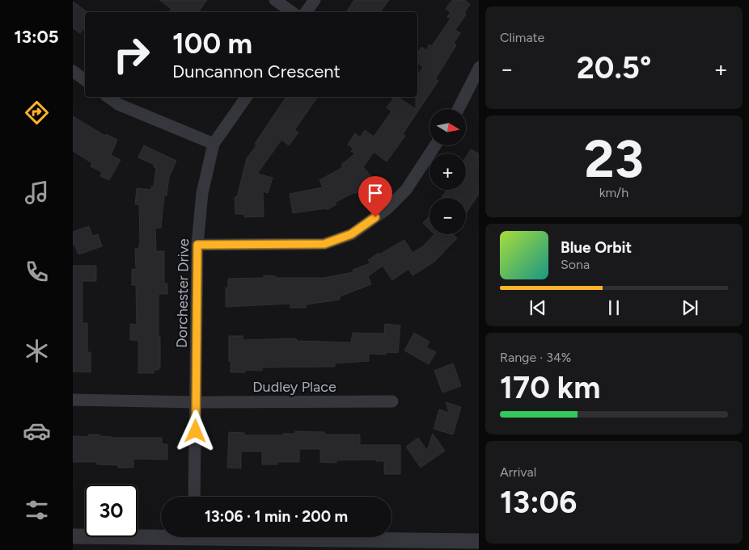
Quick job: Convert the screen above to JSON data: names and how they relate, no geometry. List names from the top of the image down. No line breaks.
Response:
{"streets":{"street":["Dorchester Drive","Dudley Place"]},"crossings":[["Dorchester Drive","Dudley Place"]],"north":"right","page":{"tabs":"13:05","tile":["Climate",["23","km/h"],["Range · 34%","170 km"],["Arrival","13:06"]],"turn":["100 m","Duncannon Crescent"],"heat":["−","20.5°","+"],"map_buttons":["+","−"],"song":["Blue Orbit","Sona"],"limit":"30","trip":"13:06 · 1 min · 200 m"}}
